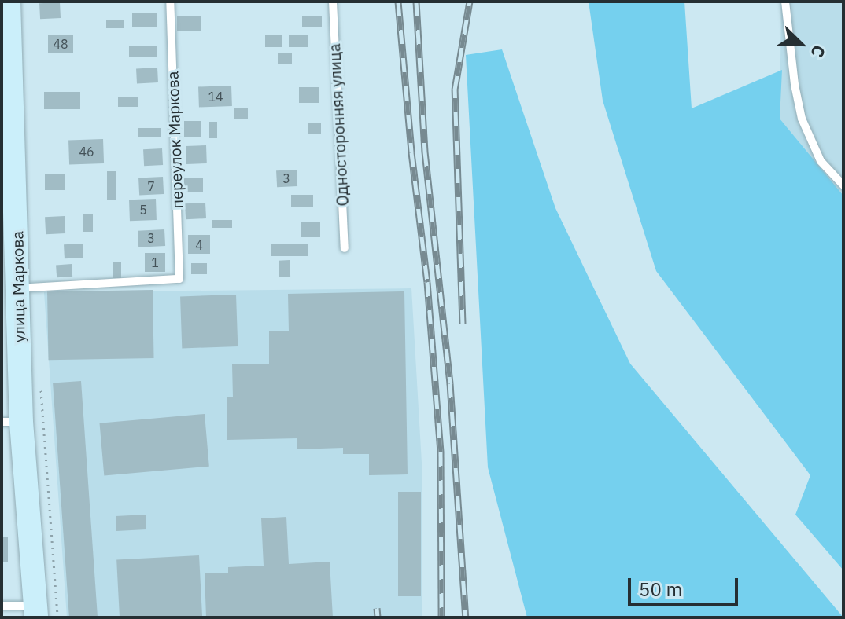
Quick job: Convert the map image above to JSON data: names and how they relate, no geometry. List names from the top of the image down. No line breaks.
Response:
{"streets":{"main road":["улица Маркова"],"lane":["Односторонняя улица","переулок Маркова"]},"crossings":[["переулок Маркова","улица Маркова"]],"house_numbers":["48","14","46","3","7","5","3","4","1"],"scale_bar":"50 m","north":"bottom right"}
